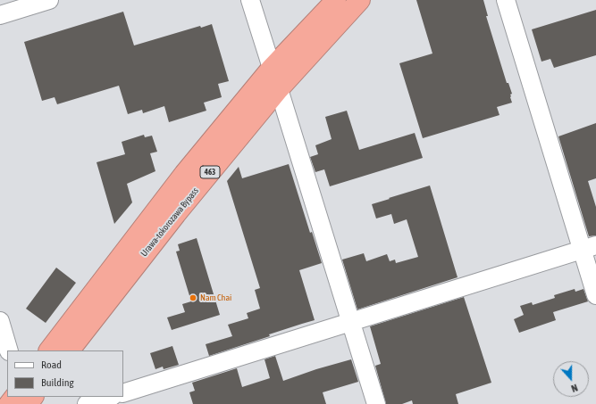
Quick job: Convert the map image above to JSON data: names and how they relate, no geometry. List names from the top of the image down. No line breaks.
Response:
{"streets":{"highway":["463","Urawa-tokorozawa Bypass"]},"places":["Nam Chai"],"legend":["Road","Building"],"north":"bottom"}
